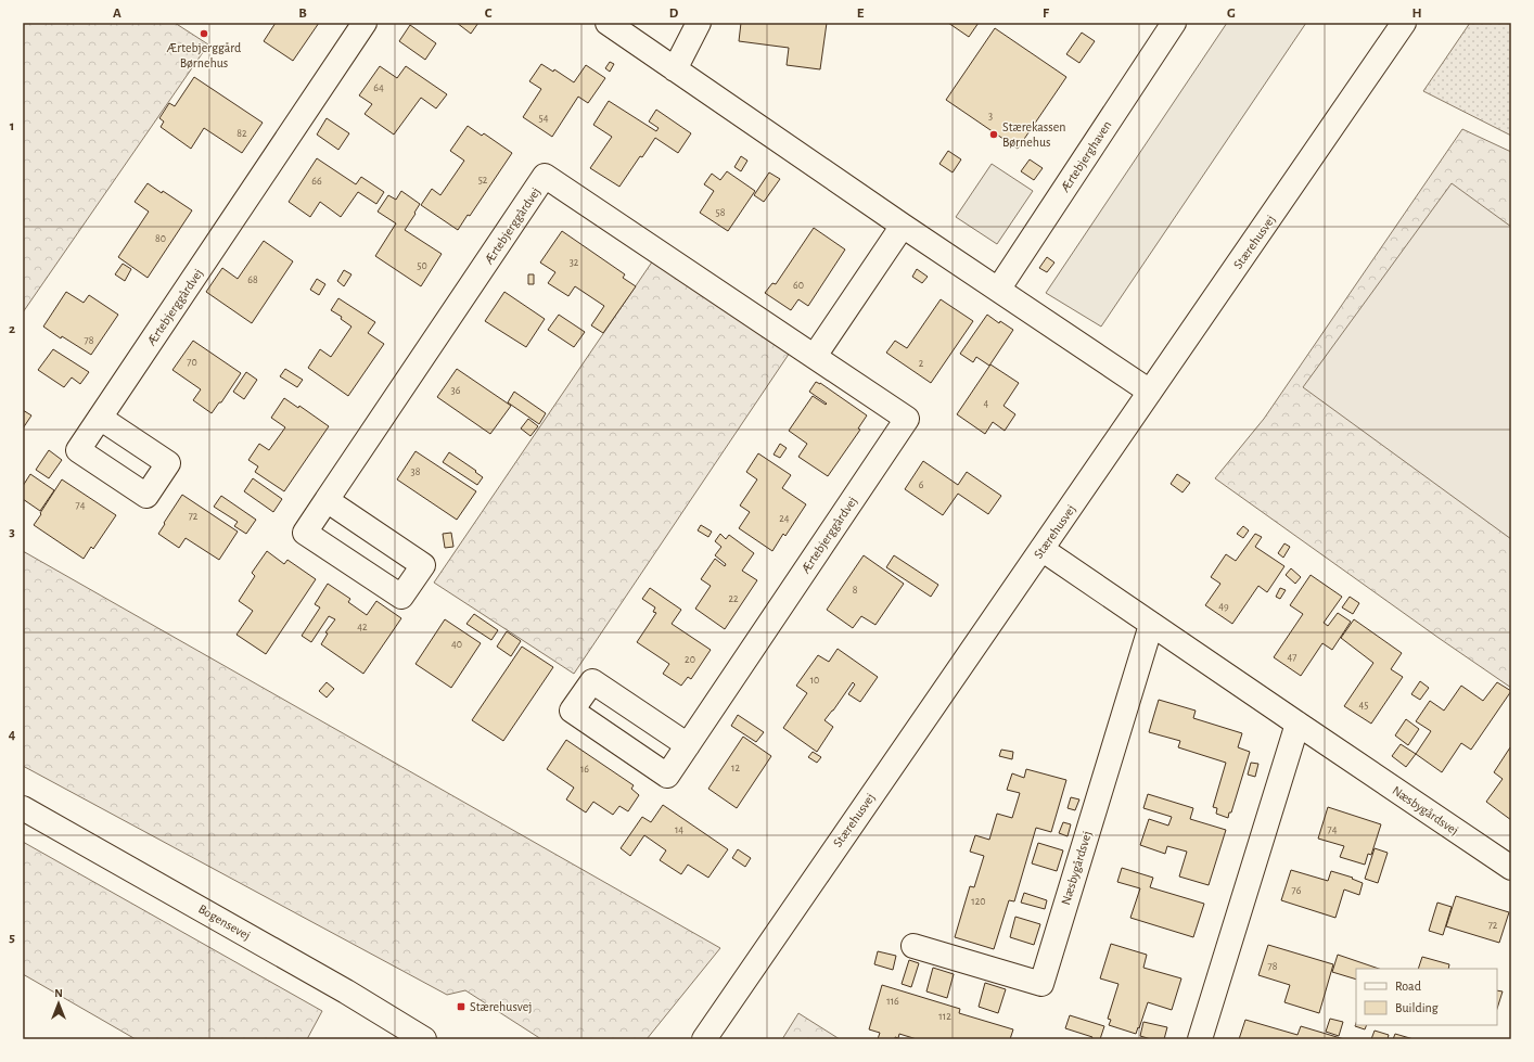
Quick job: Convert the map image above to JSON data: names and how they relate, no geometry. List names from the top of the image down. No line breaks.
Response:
{"streets":{"street":["Ærtebjerghaven","Ærtebjerggårdvej","Stærehusvej","Næsbygårdsvej","Bogensevej"]},"crossings":[["Stærehusvej","Næsbygårdsvej"]],"places":{"other":["Ærtebjerggård Børnehus","Stærekassen Børnehus"],"transit":["Stærehusvej"]},"house_numbers":["64","3","54","82","52","66","58","80","32","50","68","60","78","70","2","36","4","38","6","74","72","24","8","22","49","42","40","47","20","10","45","12","16","14","74","76","120","72","78","116","112"],"legend":["Road","Building"],"north":"top","grid":{"columns":["A","B","C","D","E","F","G","H"],"rows":["1","2","3","4","5"]}}
